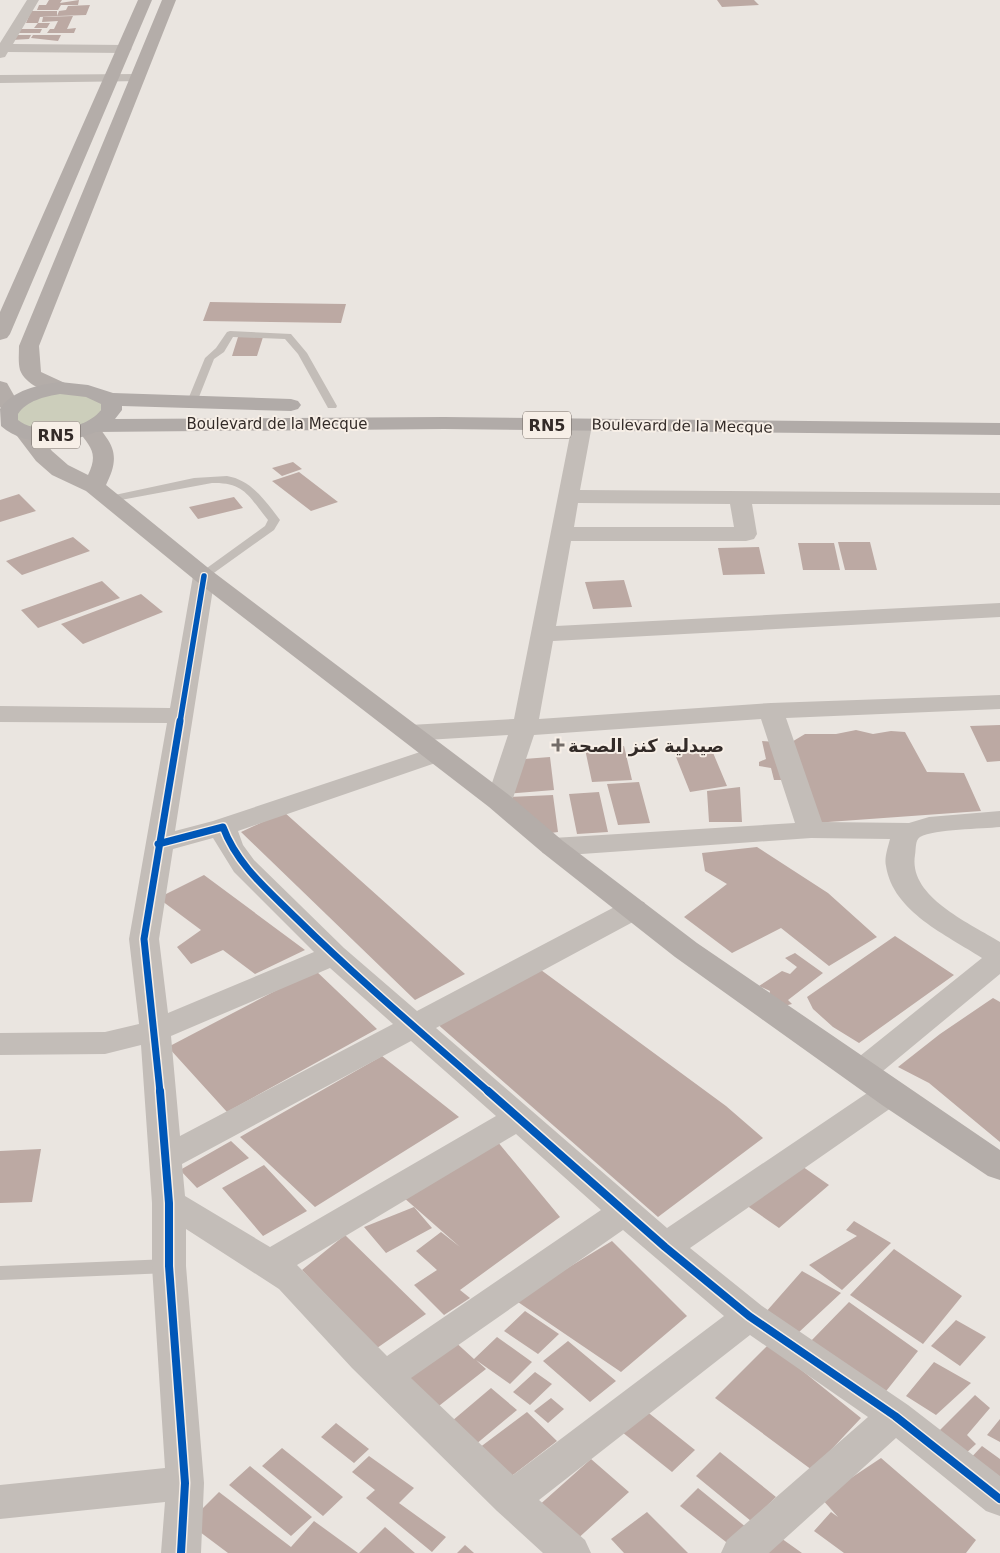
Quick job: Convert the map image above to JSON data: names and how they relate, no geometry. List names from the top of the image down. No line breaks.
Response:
{"streets":{"main road":["Boulevard de la Mecque","RN5"]},"crossings":[["Boulevard de la Mecque","RN5"]],"places":{"health":["صيدلية كنز الصحة"]}}
